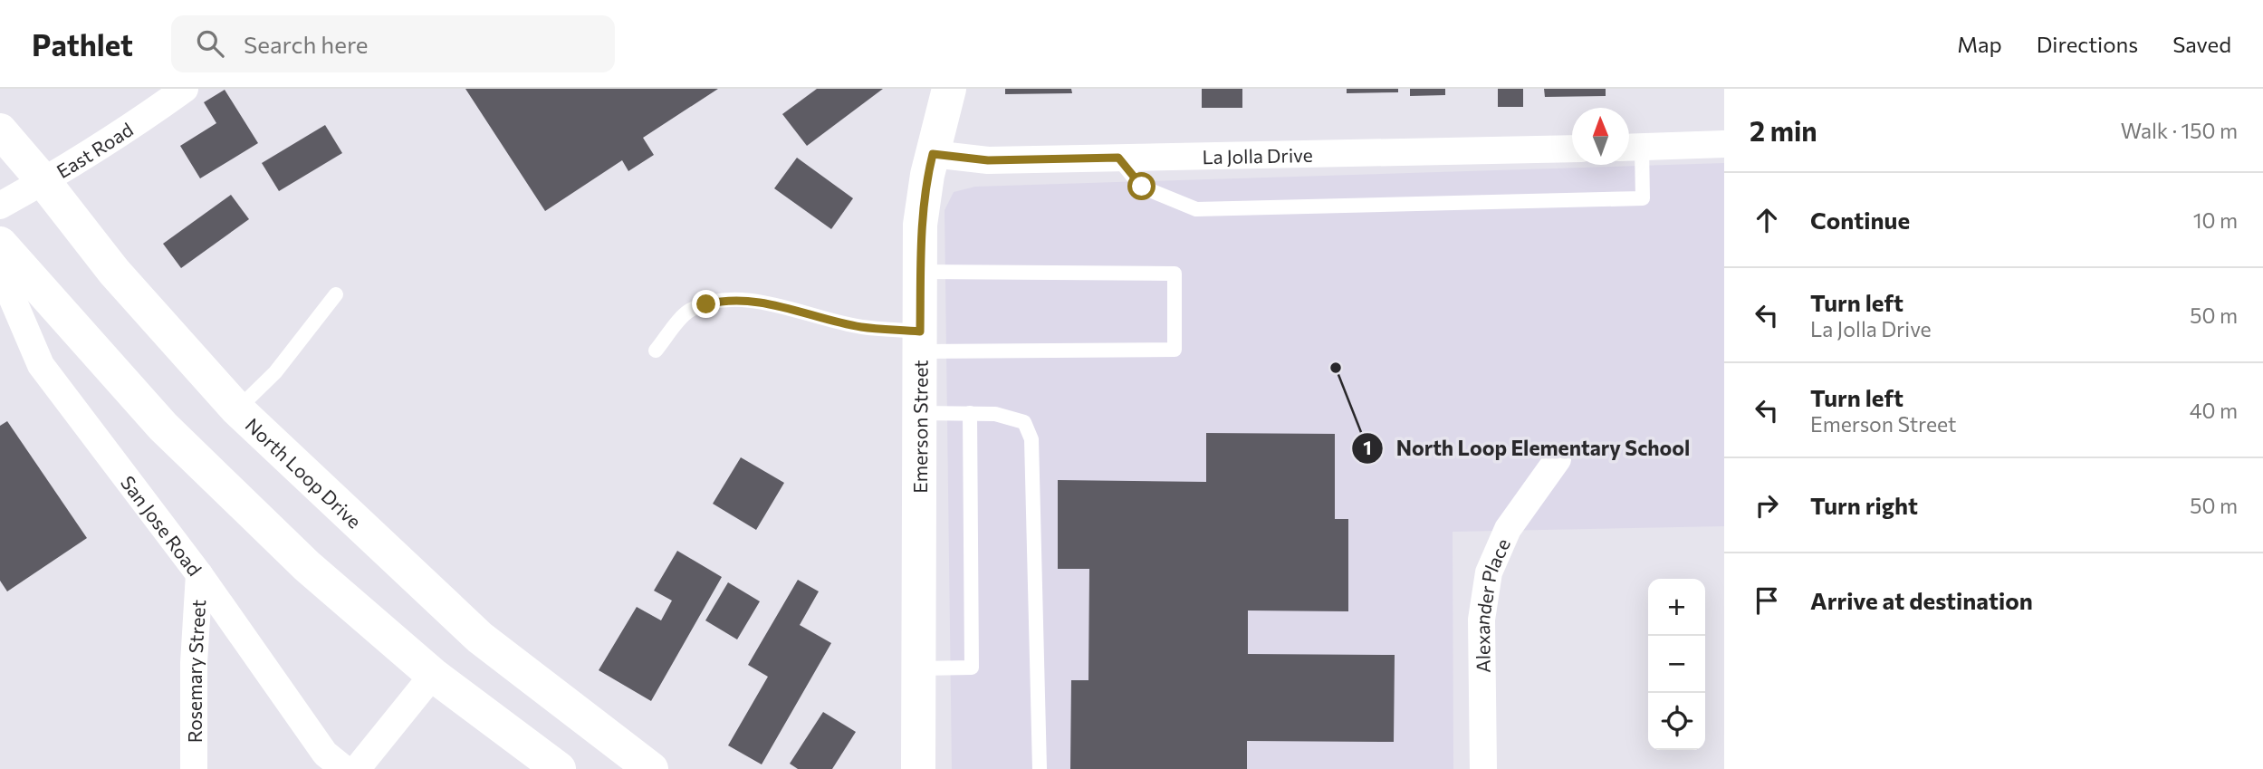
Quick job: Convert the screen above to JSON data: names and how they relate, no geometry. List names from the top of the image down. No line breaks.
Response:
{"streets":{"main road":["Emerson Street","North Loop Drive"],"street":["East Road","La Jolla Drive","San Jose Road","Alexander Place","Rosemary Street"]},"crossings":[["East Road","North Loop Drive"],["La Jolla Drive","Emerson Street"],["San Jose Road","Rosemary Street"]],"places":["North Loop Elementary School"],"north":"top","page":{"header":"Pathlet","search":"Search here","nav":["Map","Directions","Saved"],"heading":["2 min","Walk · 150 m"],"list":[["Continue","10 m"],["Turn left","La Jolla Drive","50 m"],["Turn left","Emerson Street","40 m"],["Turn right","50 m"],"Arrive at destination"],"map_buttons":["+","−"]}}
